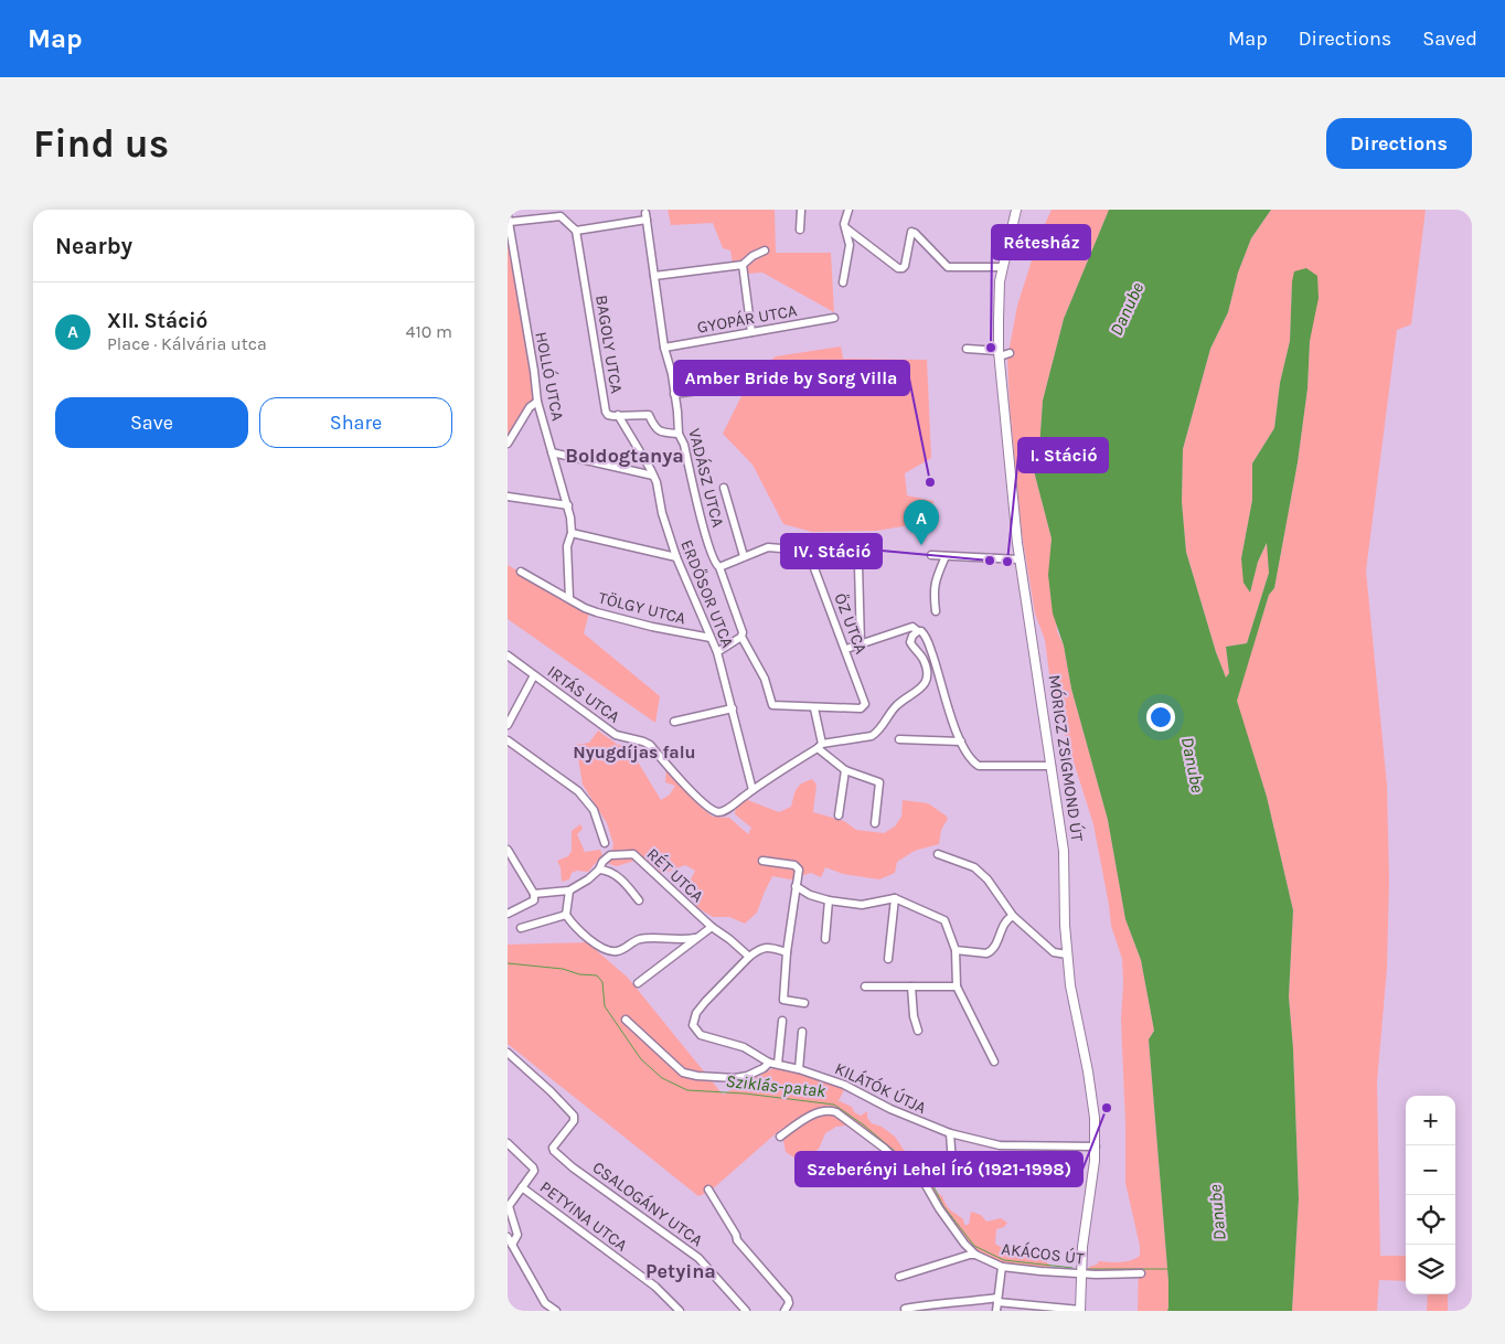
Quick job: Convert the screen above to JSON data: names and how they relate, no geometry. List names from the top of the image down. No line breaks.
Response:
{"streets":{"main road":["MÓRICZ ZSIGMOND ÚT"],"street":["GYOPÁR UTCA","BAGOLY UTCA","HOLLÓ UTCA","VADÁSZ UTCA","ERDŐSOR UTCA","TÖLGY UTCA","ŐZ UTCA","IRTÁS UTCA","RÉT UTCA","KILÁTÓK ÚTJA","CSALOGÁNY UTCA","PETYINA UTCA","AKÁCOS ÚT"]},"crossings":[["GYOPÁR UTCA","VADÁSZ UTCA"],["BAGOLY UTCA","VADÁSZ UTCA"],["BAGOLY UTCA","ERDŐSOR UTCA"],["HOLLÓ UTCA","TÖLGY UTCA"],["VADÁSZ UTCA","ŐZ UTCA"],["ERDŐSOR UTCA","TÖLGY UTCA"],["ERDŐSOR UTCA","IRTÁS UTCA"],["MÓRICZ ZSIGMOND ÚT","KILÁTÓK ÚTJA"],["MÓRICZ ZSIGMOND ÚT","AKÁCOS ÚT"]],"districts":["Boldogtanya","Nyugdíjas falu","Petyina"],"water":["Danube","Sziklás-patak"],"places":["Rétesház","Amber Bride by Sorg Villa","IV. Stáció","I. Stáció","Szeberényi Lehel Író (1921-1998)"],"page":{"header":"Map","nav":["Map","Directions","Saved"],"buttons":["Directions",["Save","Share"]],"title":"Find us","heading":"Nearby","list":[{"mark":"A","name":"XII. Stáció","note":"Place · Kálvária utca","value":"410 m"}],"pins":"A","map_buttons":["+","−"]}}
